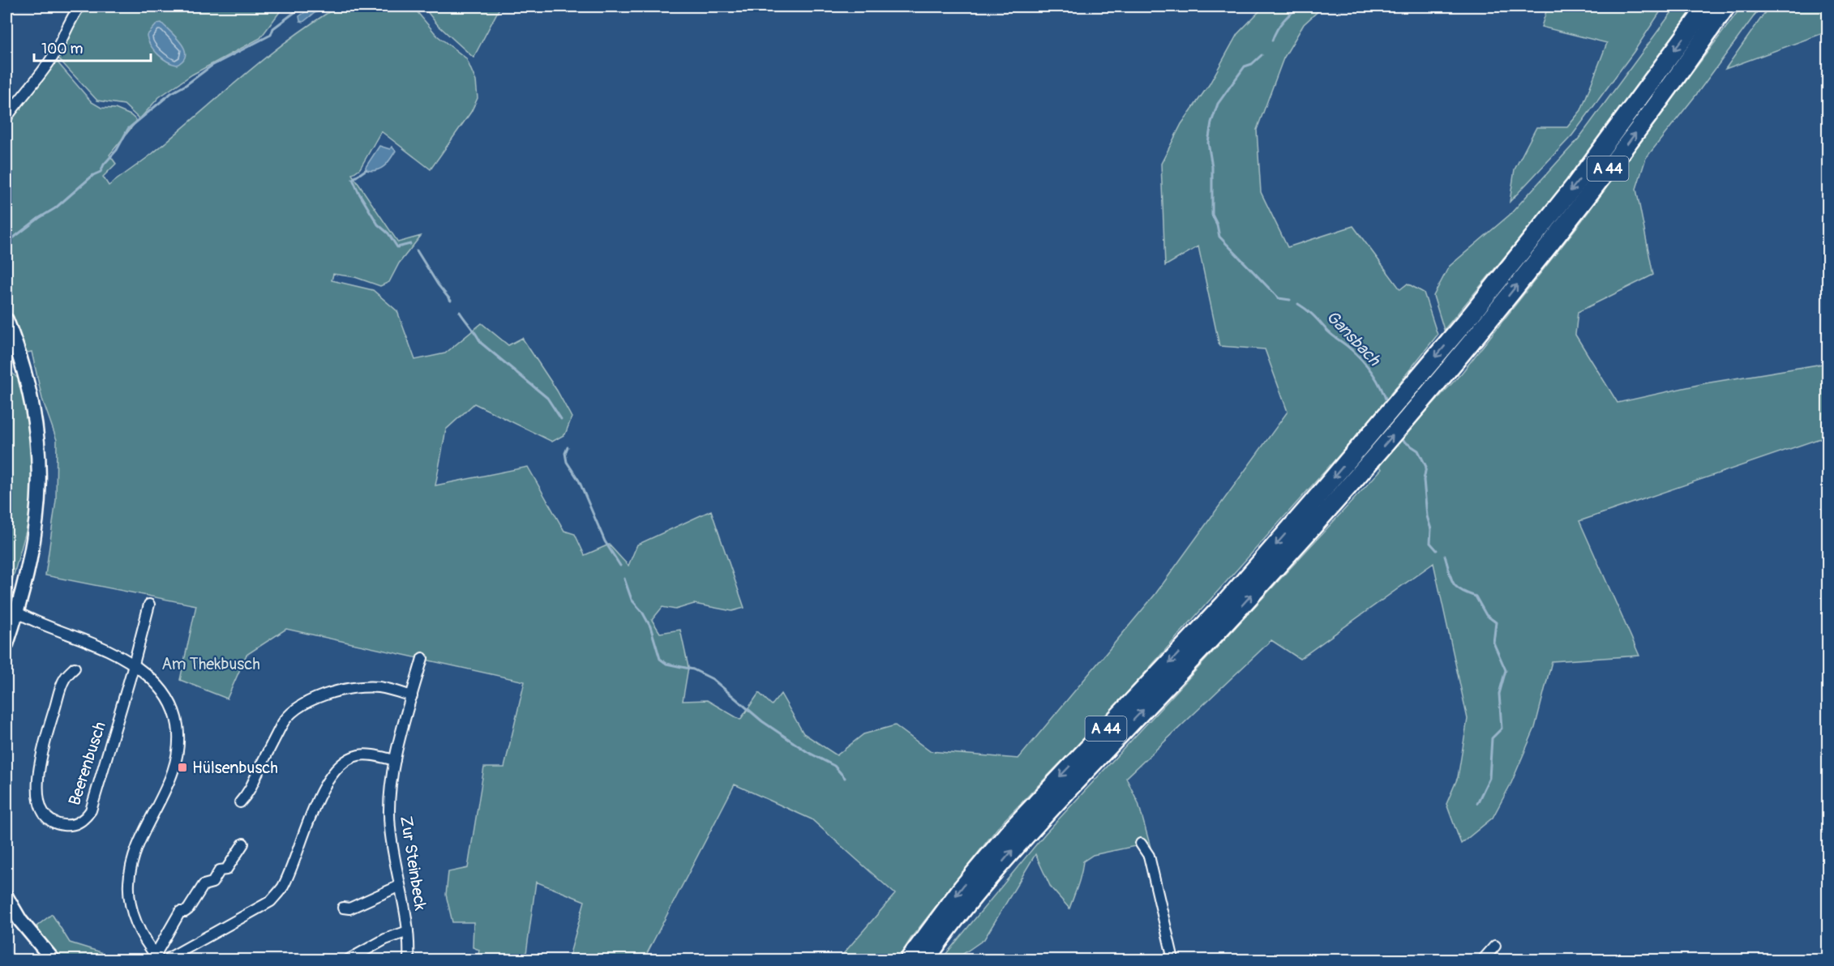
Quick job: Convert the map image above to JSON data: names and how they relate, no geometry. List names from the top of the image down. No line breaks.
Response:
{"streets":{"highway":["A 44"],"street":["Beerenbusch","Zur Steinbeck"]},"water":["Gansbach"],"parks":["Am Thekbusch"],"places":{"transit":["Hülsenbusch"]},"scale_bar":"100 m"}
